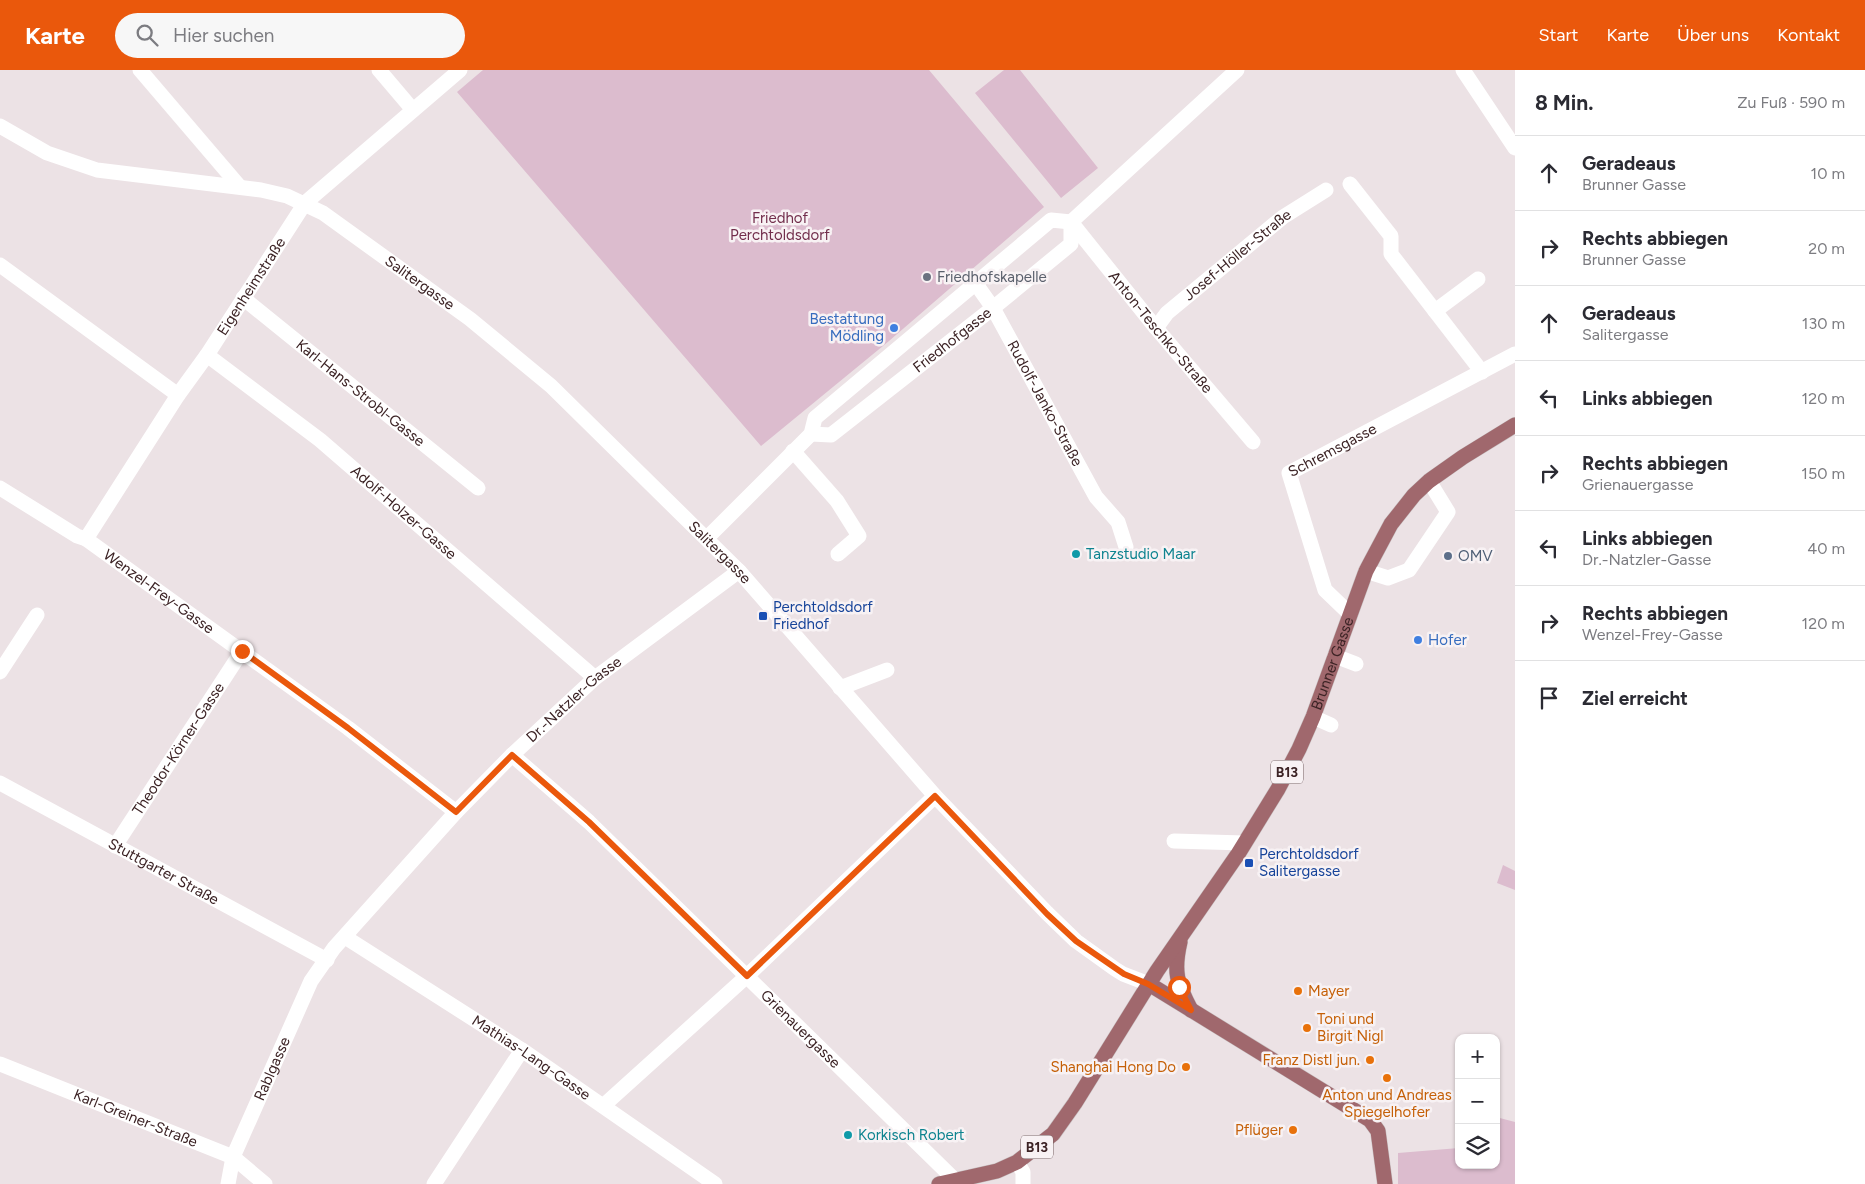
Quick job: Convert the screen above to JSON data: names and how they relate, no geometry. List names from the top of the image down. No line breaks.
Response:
{"streets":{"main road":["Brunner Gasse","B13"],"street":["Josef-Höller-Straße","Salitergasse","Eigenheimstraße","Anton-Teschko-Straße","Friedhofgasse","Karl-Hans-Strobl-Gasse","Rudolf-Janko-Straße","Schremsgasse","Adolf-Holzer-Gasse","Wenzel-Frey-Gasse","Dr.-Natzler-Gasse","Theodor-Körner-Gasse","Stuttgarter Straße","Grienauergasse","Mathias-Lang-Gasse","Rablgasse","Karl-Greiner-Straße"]},"crossings":[["Josef-Höller-Straße","Anton-Teschko-Straße"],["Salitergasse","Eigenheimstraße"],["Salitergasse","Friedhofgasse"],["Salitergasse","Brunner Gasse"],["Salitergasse","Dr.-Natzler-Gasse"],["Salitergasse","B13"],["Eigenheimstraße","Karl-Hans-Strobl-Gasse"],["Eigenheimstraße","Adolf-Holzer-Gasse"],["Eigenheimstraße","Wenzel-Frey-Gasse"],["Anton-Teschko-Straße","Friedhofgasse"],["Friedhofgasse","Rudolf-Janko-Straße"],["Schremsgasse","Brunner Gasse"],["Adolf-Holzer-Gasse","Dr.-Natzler-Gasse"],["Wenzel-Frey-Gasse","Dr.-Natzler-Gasse"],["Wenzel-Frey-Gasse","Theodor-Körner-Gasse"],["Brunner Gasse","B13"],["Dr.-Natzler-Gasse","Stuttgarter Straße"],["Dr.-Natzler-Gasse","Grienauergasse"],["Dr.-Natzler-Gasse","Mathias-Lang-Gasse"],["Dr.-Natzler-Gasse","Rablgasse"],["Theodor-Körner-Gasse","Stuttgarter Straße"],["B13","Grienauergasse"],["Stuttgarter Straße","Rablgasse"],["Rablgasse","Karl-Greiner-Straße"]],"parks":["Friedhof Perchtoldsdorf"],"places":{"other":["Friedhofskapelle","Bestattung Mödling","Tanzstudio Maar","OMV","Hofer","Mayer","Toni und Birgit Nigl","Franz Distl jun.","Shanghai Hong Do","Anton und Andreas Spiegelhofer","Pflüger","Korkisch Robert"],"transit":["Perchtoldsdorf Friedhof","Perchtoldsdorf Salitergasse"]},"page":{"header":"Karte","search":"Hier suchen","nav":["Start","Karte","Über uns","Kontakt"],"heading":["8 Min.","Zu Fuß · 590 m"],"list":[["Geradeaus","Brunner Gasse","10 m"],["Rechts abbiegen","Brunner Gasse","20 m"],["Geradeaus","Salitergasse","130 m"],["Links abbiegen","120 m"],["Rechts abbiegen","Grienauergasse","150 m"],["Links abbiegen","Dr.-Natzler-Gasse","40 m"],["Rechts abbiegen","Wenzel-Frey-Gasse","120 m"],"Ziel erreicht"],"map_buttons":["+","−"]}}
